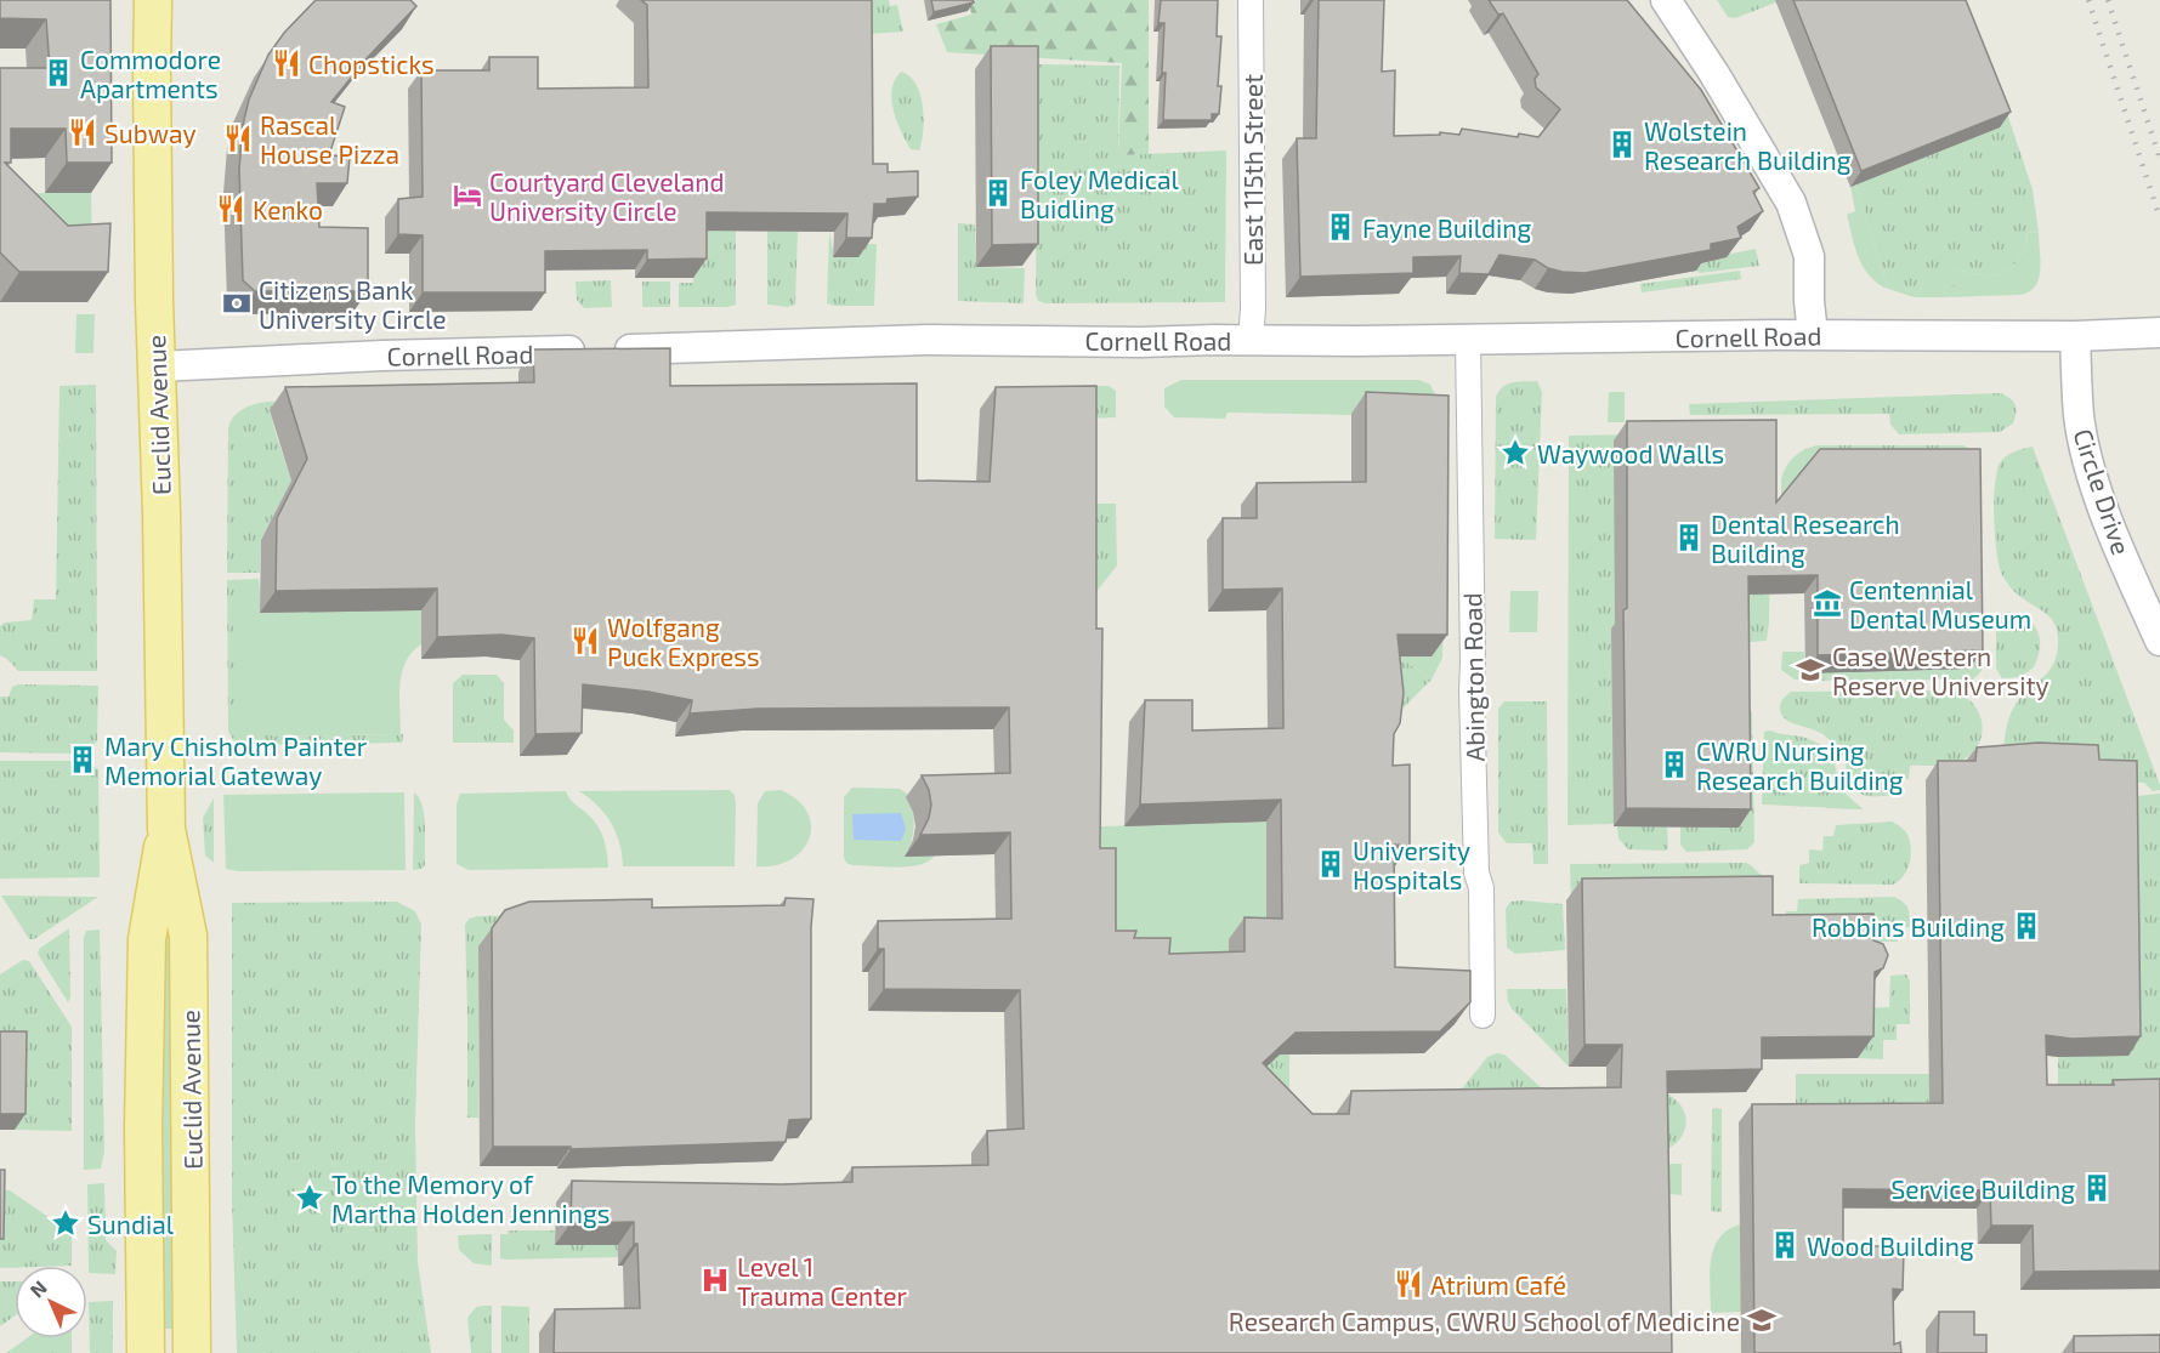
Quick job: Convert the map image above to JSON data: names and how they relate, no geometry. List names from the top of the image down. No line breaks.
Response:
{"streets":{"main road":["Euclid Avenue"],"street":["East 115th Street","Cornell Road","Circle Drive","Abington Road"]},"crossings":[["East 115th Street","Cornell Road"],["Cornell Road","Euclid Avenue"],["Cornell Road","Circle Drive"],["Cornell Road","Abington Road"]],"places":{"restaurant":["Chopsticks","Subway","Rascal House Pizza","Kenko","Wolfgang Puck Express","Atrium Café"],"building":["Commodore Apartments","Wolstein Research Building","Foley Medical Buidling","Fayne Building","Dental Research Building","Mary Chisholm Painter Memorial Gateway","CWRU Nursing Research Building","University Hospitals","Robbins Building","Service Building","Wood Building"],"hotel":["Courtyard Cleveland University Circle"],"bank":["Citizens Bank University Circle"],"place":["Waywood Walls","To the Memory of Martha Holden Jennings","Sundial"],"museum":["Centennial Dental Museum"],"school or university":["Case Western Reserve University","Research Campus, CWRU School of Medicine"],"hospital":["Level 1 Trauma Center"]},"north":"top left"}
